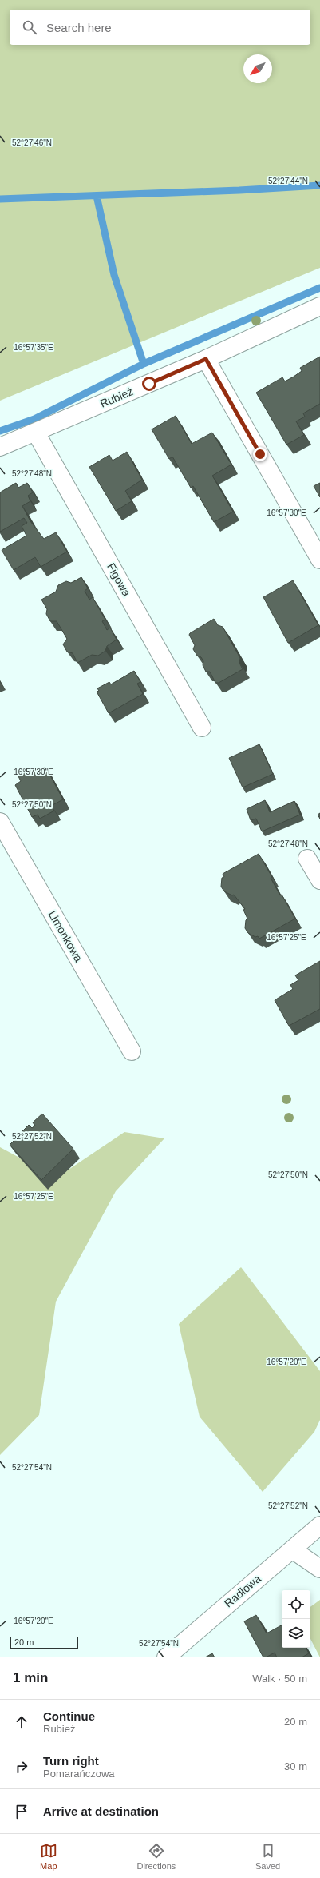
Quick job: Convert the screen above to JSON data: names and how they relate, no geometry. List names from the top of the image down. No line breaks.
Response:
{"streets":{"street":["Rubież","Figowa","Limonkowa","Radłowa"]},"crossings":[["Rubież","Figowa"]],"scale_bar":"20 m","north":"bottom left","page":{"search":"Search here","scale":"20 m","heading":["1 min","Walk · 50 m"],"list":[["Continue","Rubież","20 m"],["Turn right","Pomarańczowa","30 m"],"Arrive at destination"],"nav":["Map","Directions","Saved"]},"coordinates":["52°27'46\"N","52°27'44\"N","16°57'35\"E","52°27'48\"N","16°57'30\"E","52°27'50\"N","16°57'25\"E","52°27'52\"N","16°57'20\"E","52°27'54\"N"]}
